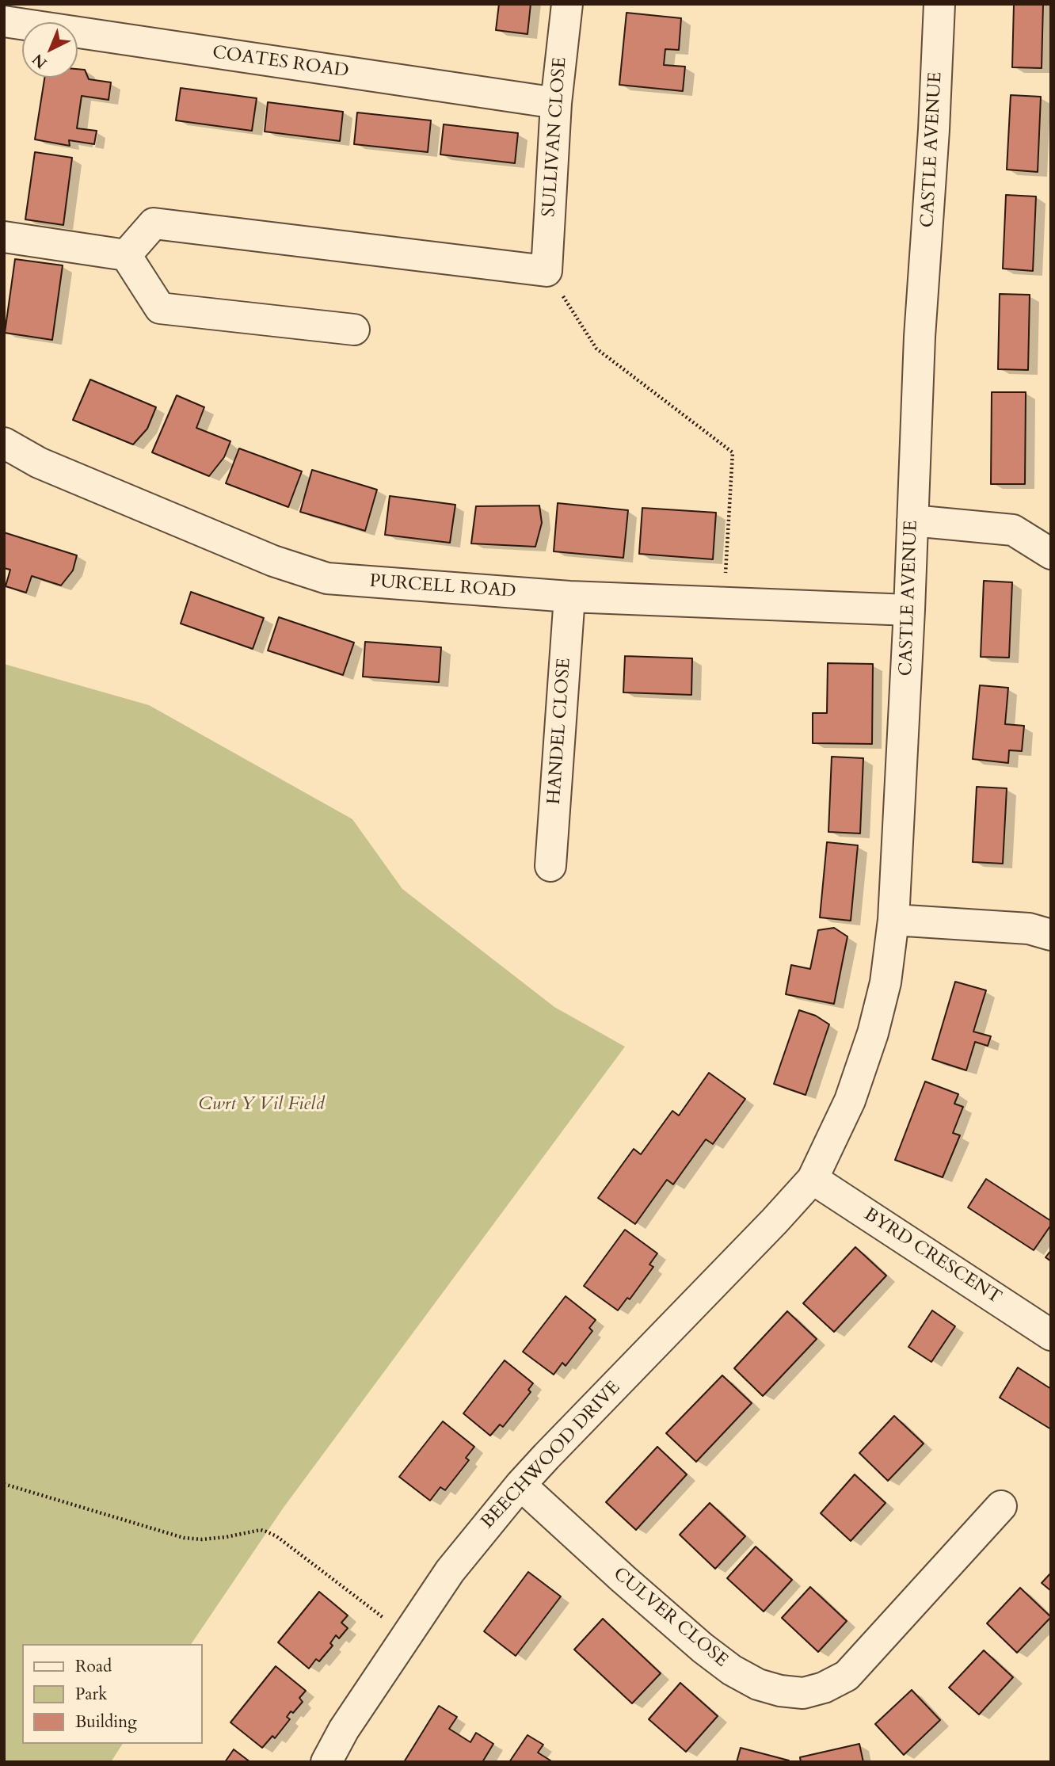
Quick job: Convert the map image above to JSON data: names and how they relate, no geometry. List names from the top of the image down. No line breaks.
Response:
{"streets":{"street":["COATES ROAD","SULLIVAN CLOSE","CASTLE AVENUE","PURCELL ROAD","HANDEL CLOSE","BYRD CRESCENT","BEECHWOOD DRIVE","CULVER CLOSE"]},"crossings":[["COATES ROAD","SULLIVAN CLOSE"],["CASTLE AVENUE","PURCELL ROAD"],["CASTLE AVENUE","BYRD CRESCENT"],["CASTLE AVENUE","BEECHWOOD DRIVE"],["PURCELL ROAD","HANDEL CLOSE"],["BYRD CRESCENT","BEECHWOOD DRIVE"],["BEECHWOOD DRIVE","CULVER CLOSE"]],"parks":["Cwrt Y Vil Field"],"legend":["Road","Park","Building"],"north":"bottom left"}
